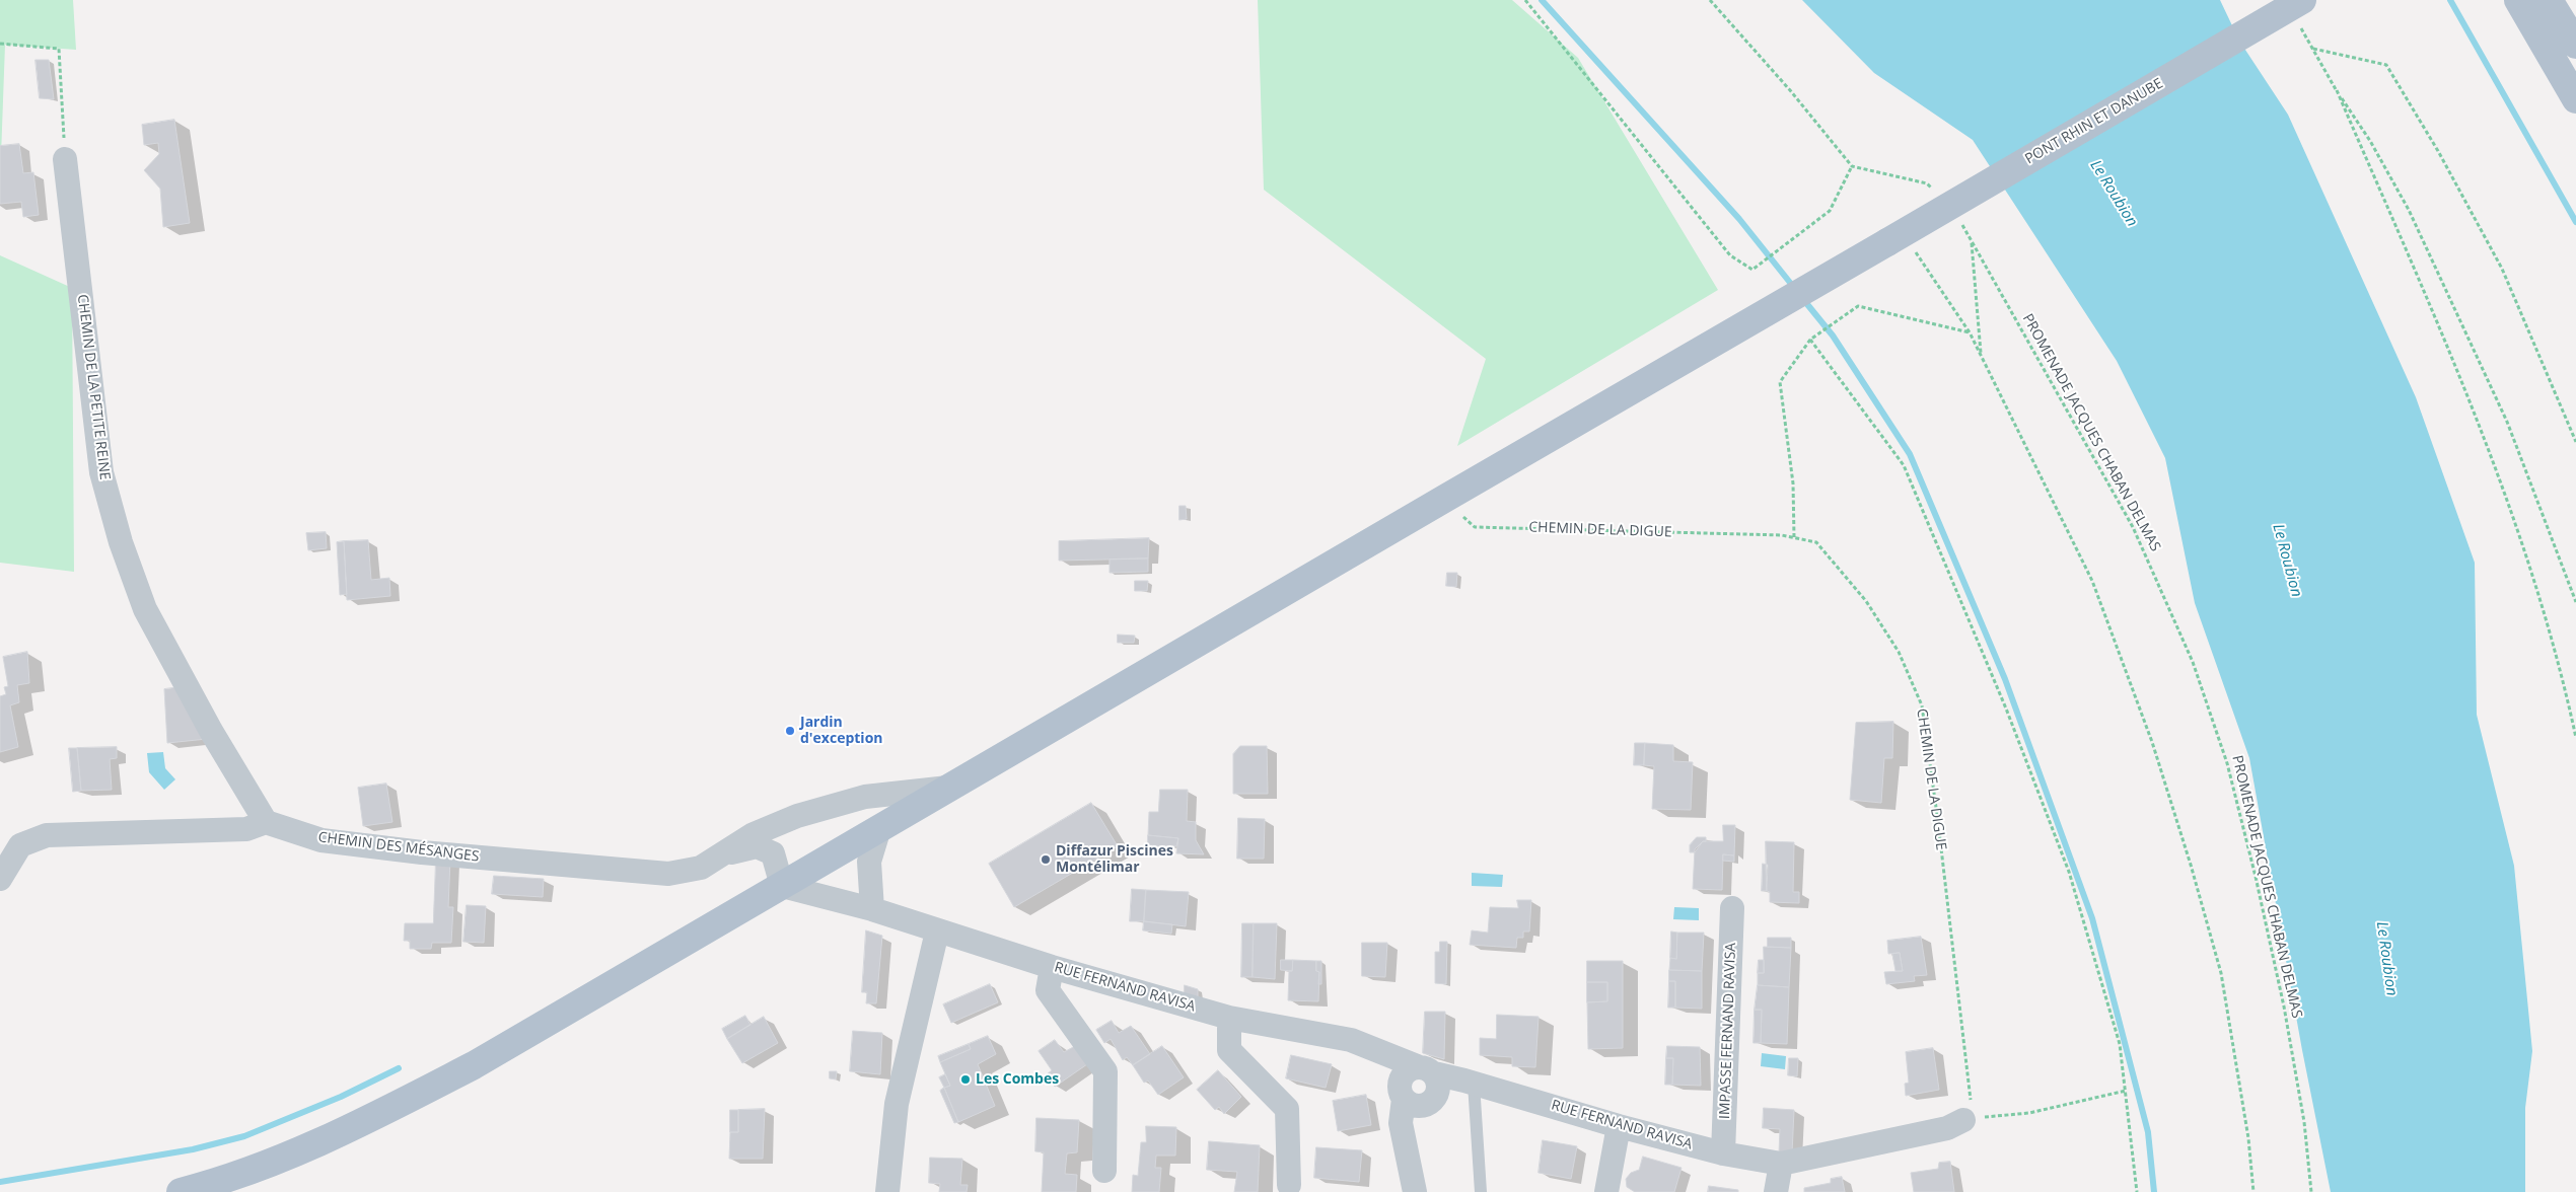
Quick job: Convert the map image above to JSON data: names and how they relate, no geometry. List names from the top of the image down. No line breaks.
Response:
{"streets":{"main road":["PONT RHIN ET DANUBE"],"street":["CHEMIN DE LA PETITE REINE","CHEMIN DES MÉSANGES","RUE FERNAND RAVISA","IMPASSE FERNAND RAVISA"],"path":["PROMENADE JACQUES CHABAN DELMAS","CHEMIN DE LA DIGUE"]},"crossings":[["PONT RHIN ET DANUBE","CHEMIN DE LA DIGUE"],["PONT RHIN ET DANUBE","CHEMIN DES MÉSANGES"],["PONT RHIN ET DANUBE","RUE FERNAND RAVISA"],["CHEMIN DE LA PETITE REINE","CHEMIN DES MÉSANGES"],["CHEMIN DES MÉSANGES","RUE FERNAND RAVISA"],["RUE FERNAND RAVISA","IMPASSE FERNAND RAVISA"]],"water":["Le Roubion"],"places":["Jardin d'exception","Diffazur Piscines Montélimar","Les Combes"]}
